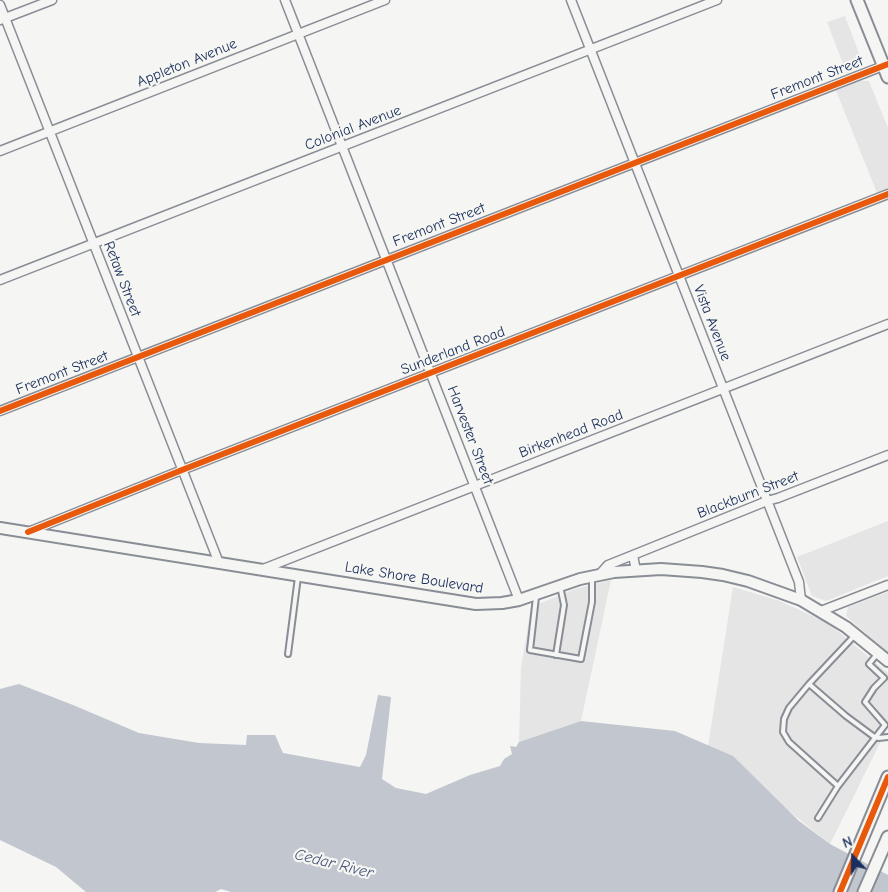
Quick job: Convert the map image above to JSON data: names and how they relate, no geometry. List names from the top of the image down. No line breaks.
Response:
{"streets":{"street":["Appleton Avenue","Fremont Street","Colonial Avenue","Retaw Street","Vista Avenue","Sunderland Road","Birkenhead Road","Harvester Street","Blackburn Street","Lake Shore Boulevard"]},"crossings":[["Appleton Avenue","Retaw Street"],["Appleton Avenue","Harvester Street"],["Fremont Street","Retaw Street"],["Fremont Street","Vista Avenue"],["Fremont Street","Harvester Street"],["Colonial Avenue","Retaw Street"],["Colonial Avenue","Vista Avenue"],["Colonial Avenue","Harvester Street"],["Retaw Street","Sunderland Road"],["Retaw Street","Lake Shore Boulevard"],["Vista Avenue","Sunderland Road"],["Vista Avenue","Birkenhead Road"],["Vista Avenue","Blackburn Street"],["Vista Avenue","Lake Shore Boulevard"],["Sunderland Road","Harvester Street"],["Sunderland Road","Lake Shore Boulevard"],["Birkenhead Road","Harvester Street"],["Birkenhead Road","Lake Shore Boulevard"],["Harvester Street","Lake Shore Boulevard"],["Blackburn Street","Lake Shore Boulevard"]],"water":["Cedar River"],"north":"top"}
